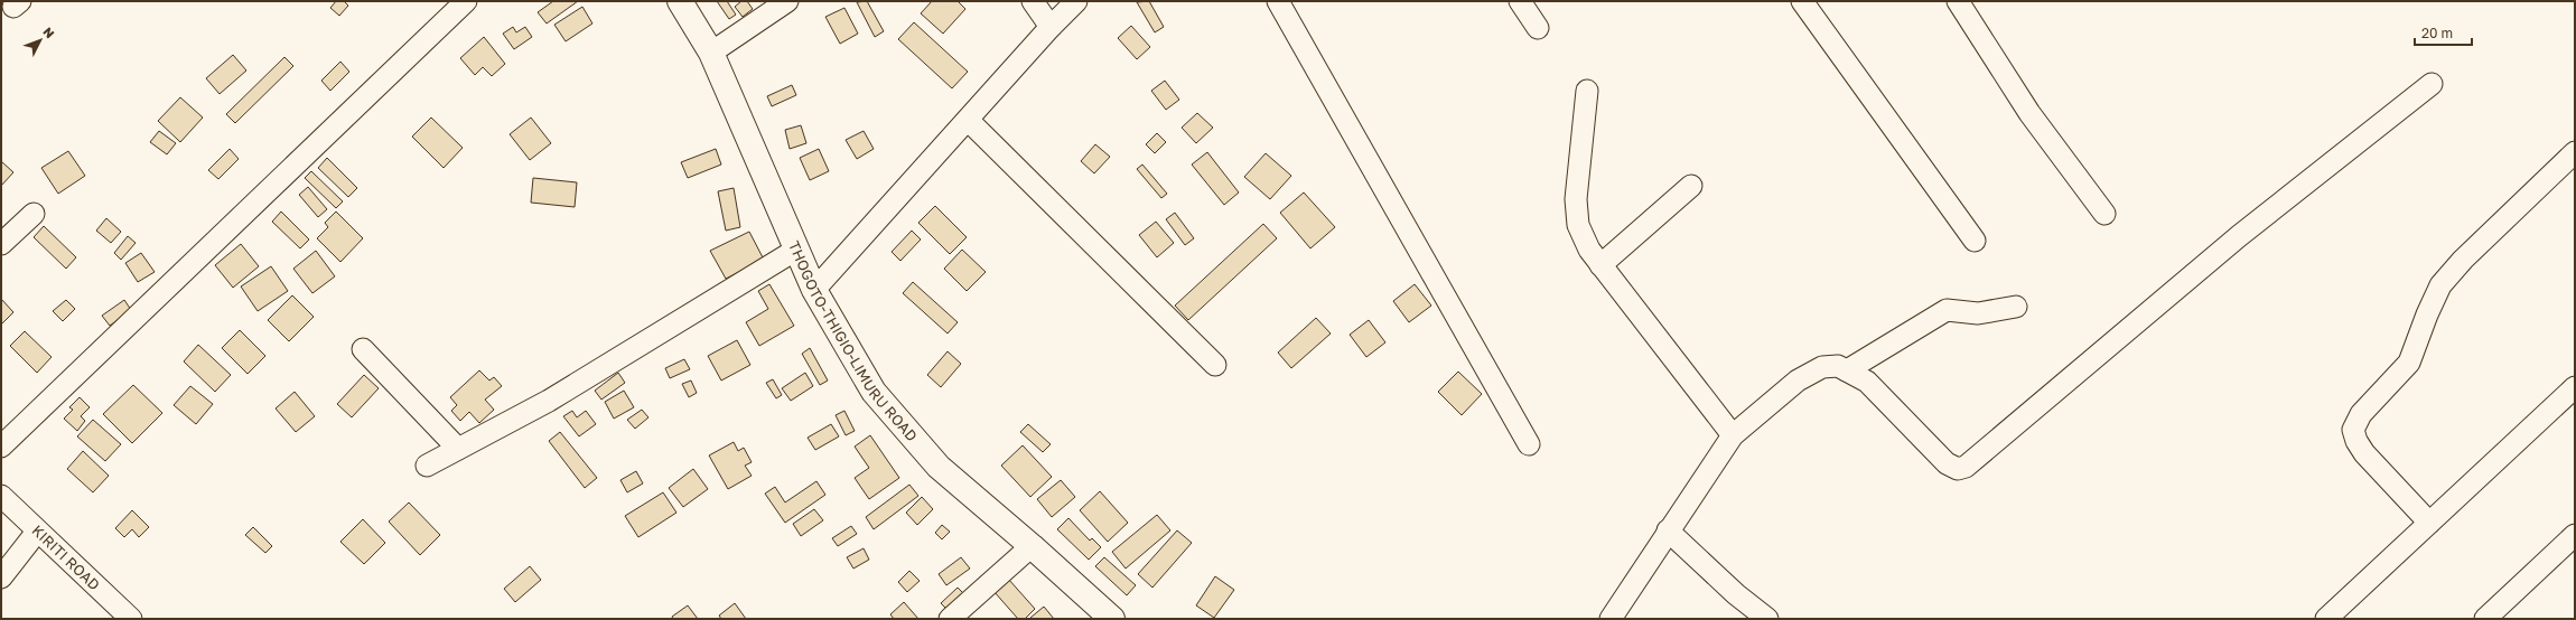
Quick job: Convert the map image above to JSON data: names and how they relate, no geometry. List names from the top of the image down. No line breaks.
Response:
{"streets":{"highway":["THOGOTO-THIGIO-LIMURU ROAD"],"street":["KIRITI ROAD"]},"scale_bar":"20 m","north":"top right"}
